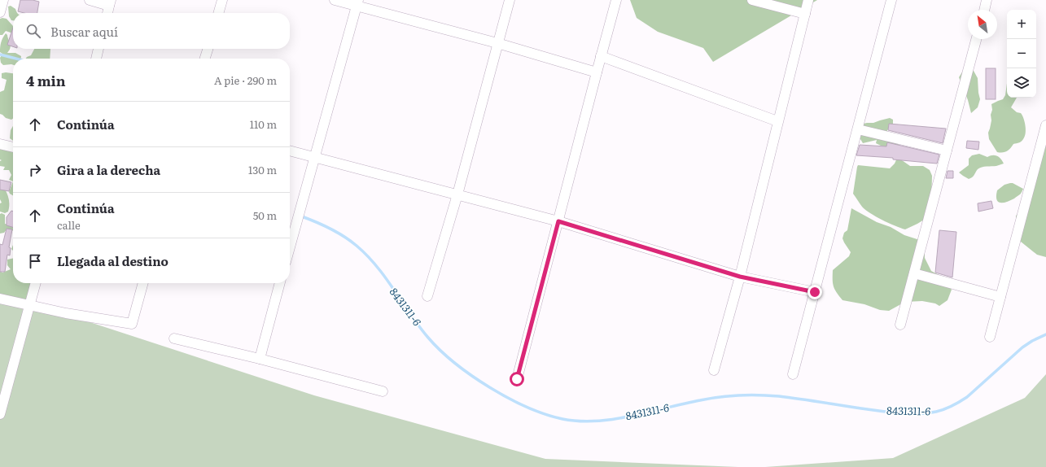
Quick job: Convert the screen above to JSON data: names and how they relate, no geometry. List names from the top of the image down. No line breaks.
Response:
{"water":["8431311-6"],"north":"top left","page":{"map_buttons":["+","−"],"search":"Buscar aquí","heading":["4 min","A pie · 290 m"],"list":[["Continúa","110 m"],["Gira a la derecha","130 m"],["Continúa","calle","50 m"],"Llegada al destino"]}}
